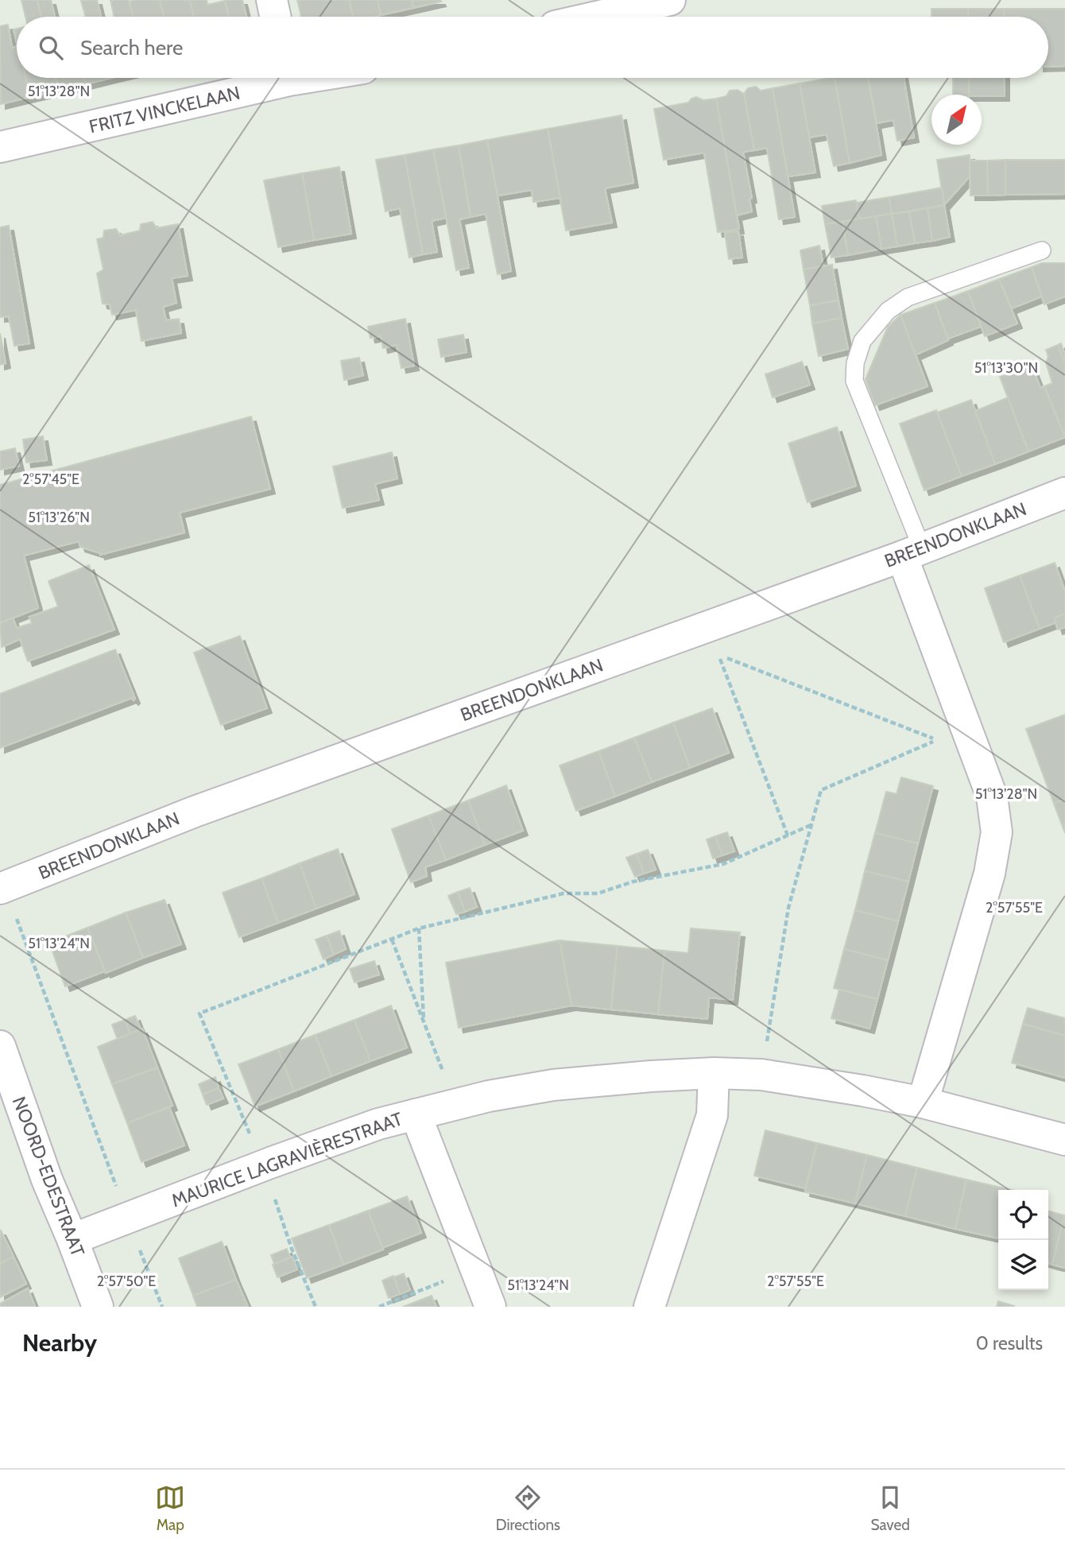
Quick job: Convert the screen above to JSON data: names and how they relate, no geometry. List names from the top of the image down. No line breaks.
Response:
{"streets":{"street":["FRITZ VINCKELAAN","BREENDONKLAAN","MAURICE LAGRAVIÈRESTRAAT","NOORD-EDESTRAAT"]},"crossings":[["MAURICE LAGRAVIÈRESTRAAT","NOORD-EDESTRAAT"]],"north":"top right","page":{"search":"Search here","heading":["Nearby","0 results"],"nav":["Map","Directions","Saved"]},"coordinates":["51°13'28\"N","51°13'30\"N","2°57'45\"E","51°13'26\"N","2°57'55\"E","51°13'24\"N","2°57'50\"E"]}
